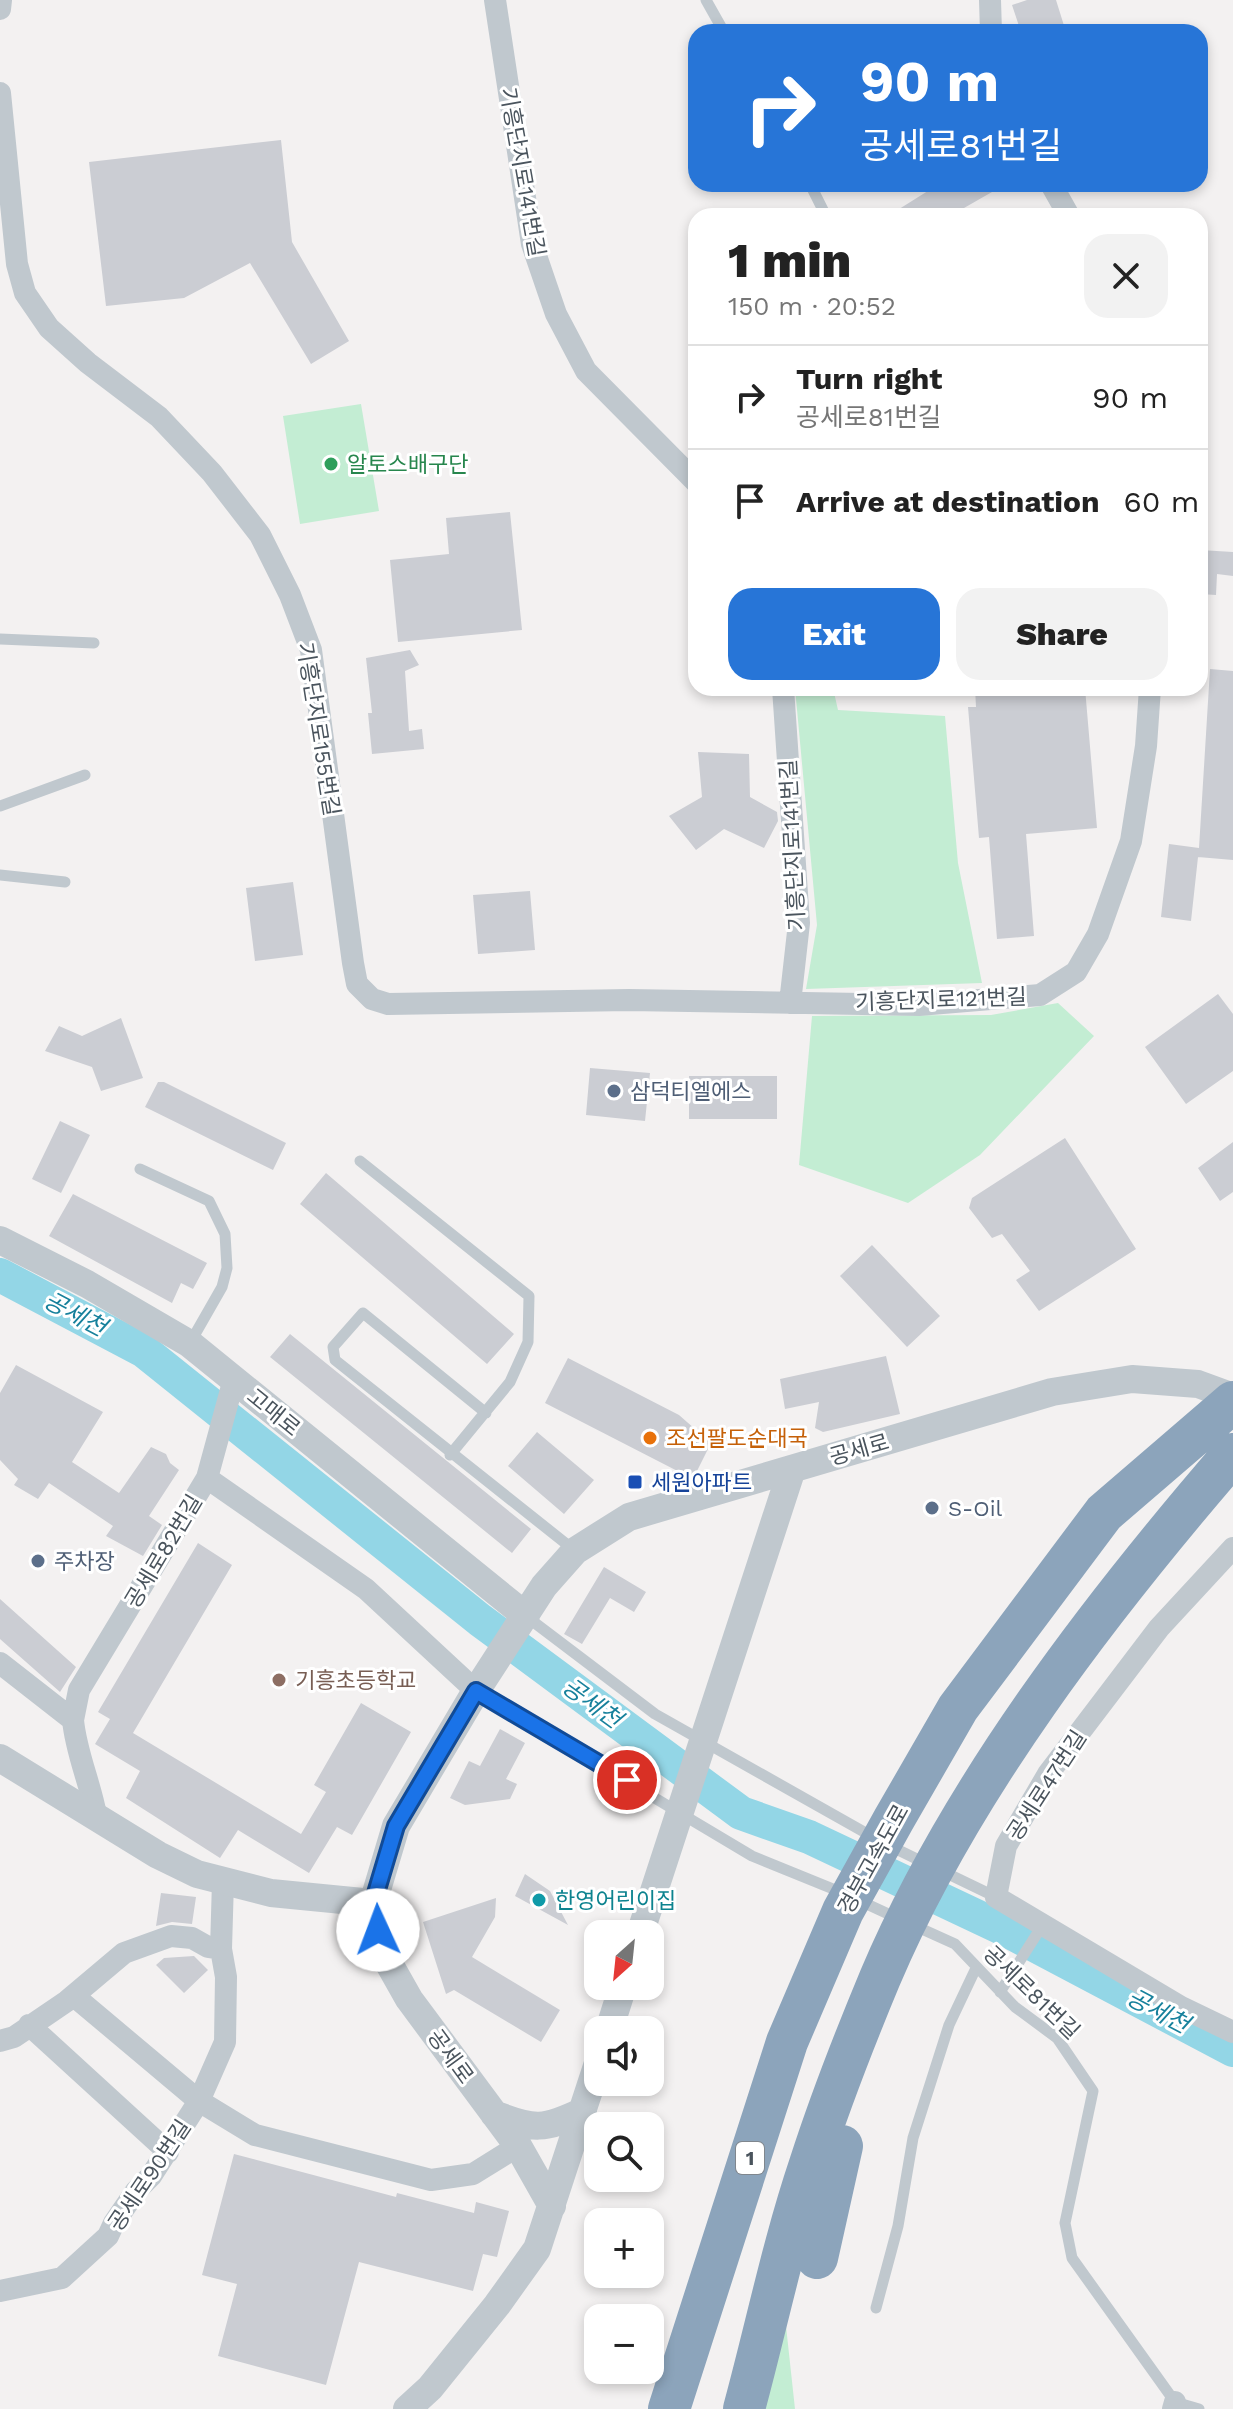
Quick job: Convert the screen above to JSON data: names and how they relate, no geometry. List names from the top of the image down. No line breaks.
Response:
{"streets":{"highway":["경부고속도로","1"],"street":["기흥단지로141번길","기흥단지로155번길","기흥단지로121번길","고매로","공세로","공세로82번길","공세로47번길","공세로90번길"],"lane":["공세로81번길"]},"crossings":[["기흥단지로141번길","기흥단지로155번길"],["기흥단지로141번길","기흥단지로121번길"],["기흥단지로155번길","기흥단지로121번길"],["고매로","공세로"],["공세로","공세로82번길"],["공세로","경부고속도로"],["공세로","공세로81번길"],["공세로82번길","공세로81번길"]],"water":["공세천"],"places":{"other":["알토스배구단","삼덕티엘에스","조선팔도순대국","S-Oil","주차장","기흥초등학교","한영어린이집"],"transit":["세원아파트"]},"north":"bottom left","page":{"turn":["90 m","공세로81번길"],"heading":["1 min","150 m · 20:52"],"list":[{"name":"Turn right","note":"공세로81번길","value":"90 m"},{"name":"Arrive at destination","value":"60 m"}],"buttons":["Exit","Share"],"map_buttons":["+","−"]}}
